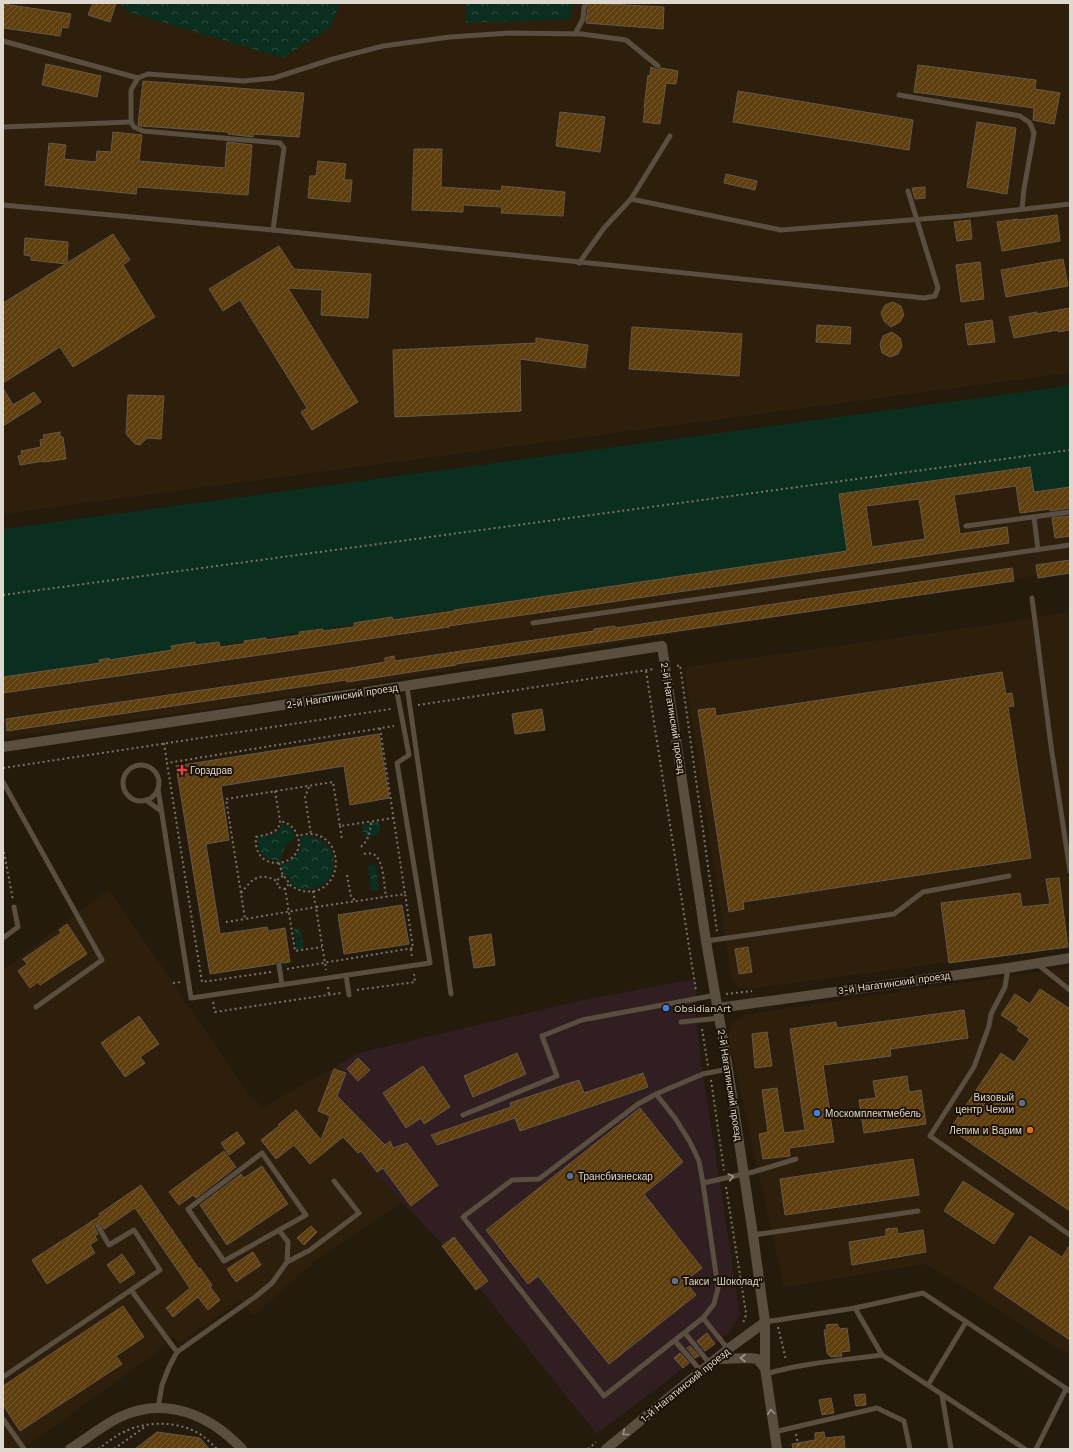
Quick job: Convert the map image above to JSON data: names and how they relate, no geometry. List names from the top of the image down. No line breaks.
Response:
{"streets":{"street":["2-й Нагатинский проезд","3-й Нагатинский проезд","1-й Нагатинский проезд"]},"crossings":[["2-й Нагатинский проезд","3-й Нагатинский проезд"],["2-й Нагатинский проезд","1-й Нагатинский проезд"]],"one_way":["1-й Нагатинский проезд"],"places":{"health":["Горздрав"],"other":["ObsidianArt","Визовый центр Чехии","Москомплектмебель","Лепим и Варим","Трансбизнескар","Такси \"Шоколад\""]}}
